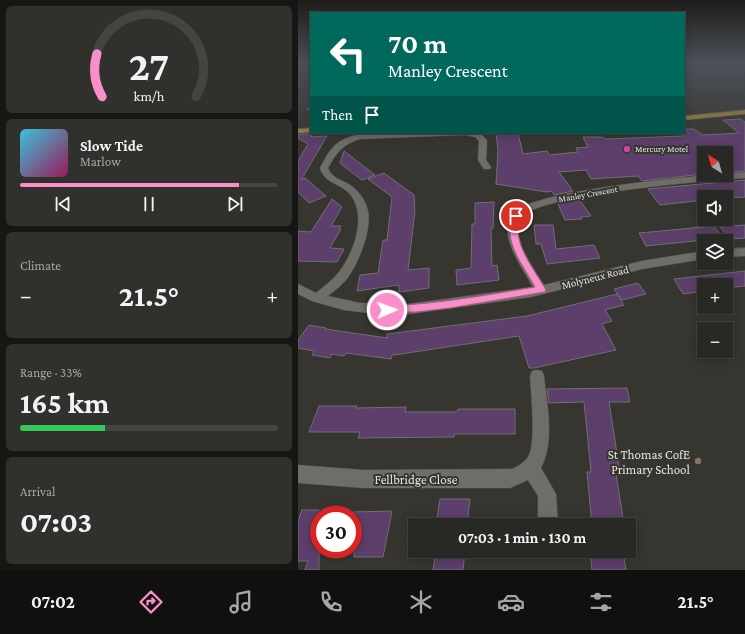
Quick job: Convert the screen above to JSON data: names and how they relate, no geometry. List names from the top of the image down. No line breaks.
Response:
{"streets":{"street":["Manley Crescent","Molyneux Road","Fellbridge Close"]},"crossings":[["Manley Crescent","Molyneux Road"]],"places":["Mercury Motel","St Thomas CofE Primary School"],"north":"top left","page":{"turn":["70 m","Manley Crescent"],"then":"Then","song":["Slow Tide","Marlow"],"map_buttons":["+","−"],"tile":["Climate",["Range · 33%","165 km"],["Arrival","07:03"]],"heat":["−","21.5°","+"],"limit":"30","trip":"07:03 · 1 min · 130 m","tabs":["07:02","21.5°"],"gauge":["27","km/h"]}}
